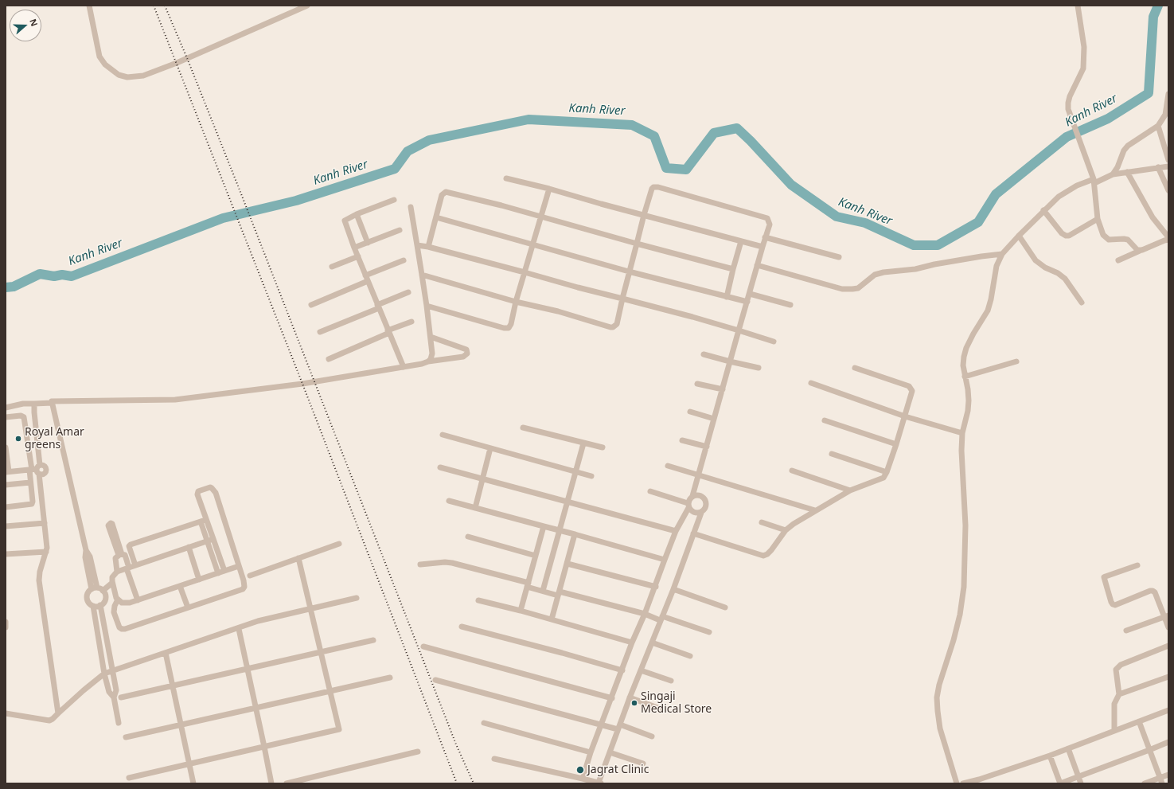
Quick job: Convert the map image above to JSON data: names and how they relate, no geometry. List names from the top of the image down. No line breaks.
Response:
{"water":["Kanh River"],"places":["Royal Amar greens","Singaji Medical Store","Jagrat Clinic"],"north":"right"}
